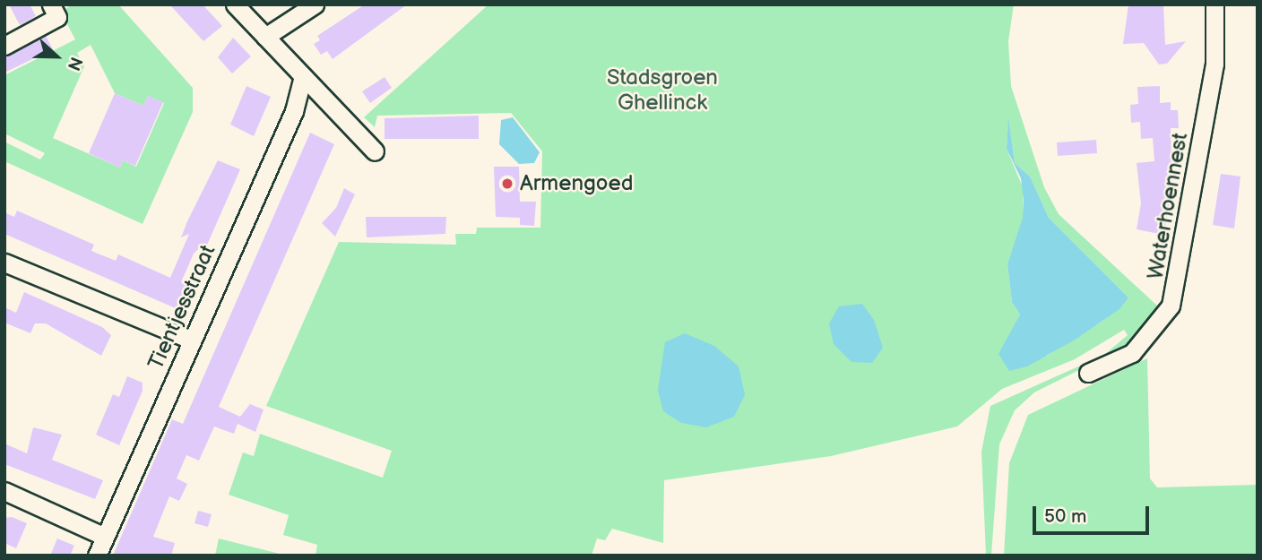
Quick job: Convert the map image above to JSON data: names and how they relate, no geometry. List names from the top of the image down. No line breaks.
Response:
{"streets":{"street":["Waterhoennest","Tientjesstraat"]},"parks":["Stadsgroen Ghellinck"],"places":["Armengoed"],"scale_bar":"50 m","north":"right"}
